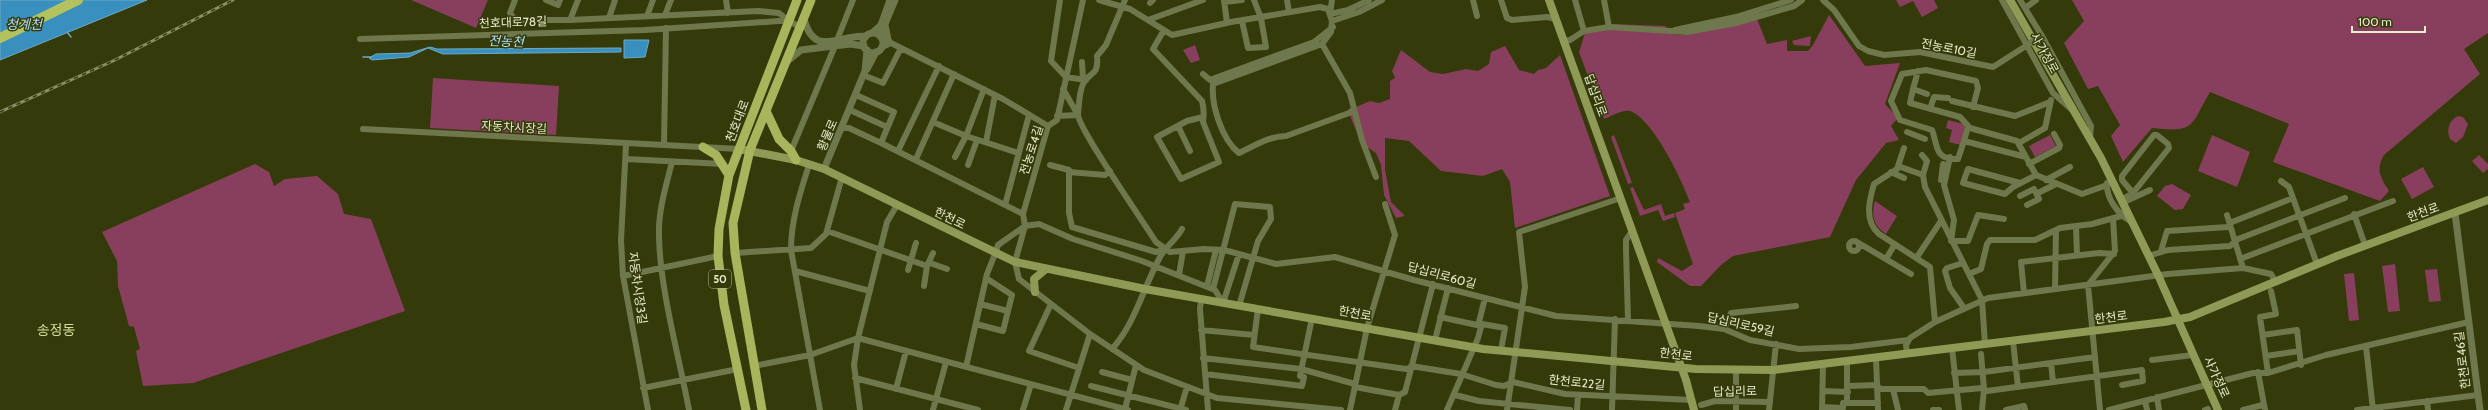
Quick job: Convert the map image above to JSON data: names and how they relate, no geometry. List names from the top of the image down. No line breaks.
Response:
{"streets":{"main road":["사가정로","답십리로","천호대로","한천로","50"],"street":["천호대로78길","전농로10길","자동차시장길","황물로","전농로4길","답십리로60길","자동차시장3길","답십리로59길","한천로46길","한천로22길"]},"crossings":[["천호대로78길","천호대로"],["전농로10길","사가정로"],["사가정로","한천로"],["답십리로","한천로"],["답십리로","답십리로60길"],["답십리로","답십리로59길"],["답십리로","한천로22길"],["천호대로","한천로"],["자동차시장길","자동차시장3길"],["황물로","한천로"],["전농로4길","한천로"],["한천로","한천로46길"],["답십리로60길","답십리로59길"]],"districts":["송정동"],"water":["청계천","전농천"],"scale_bar":"100 m"}
